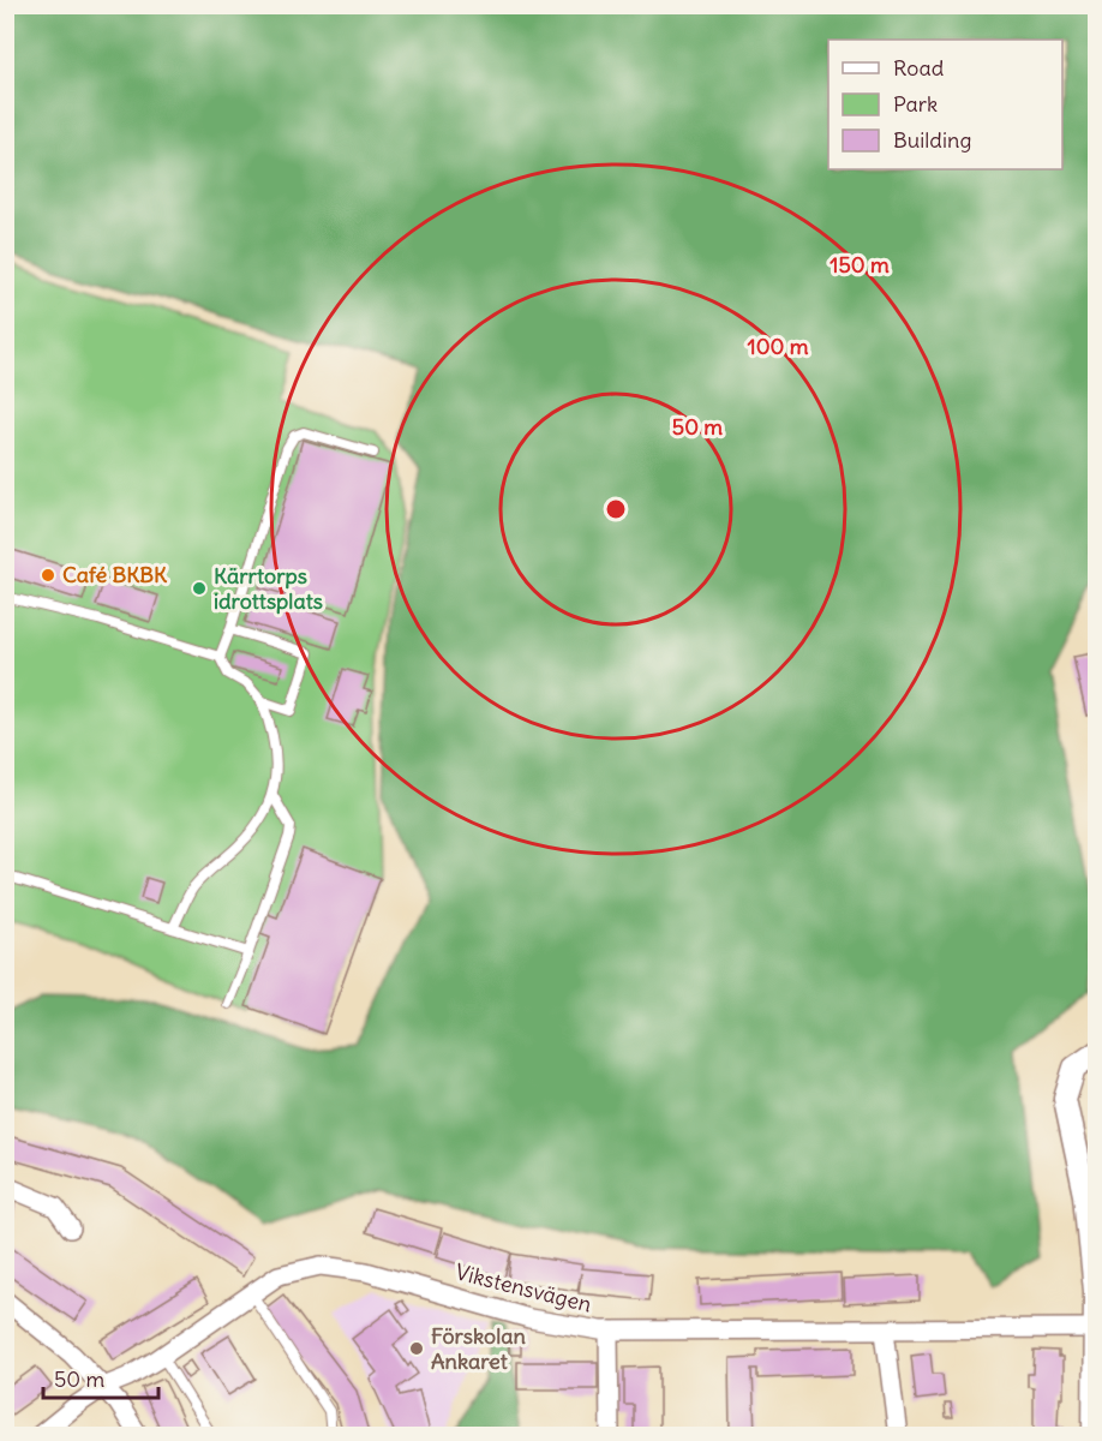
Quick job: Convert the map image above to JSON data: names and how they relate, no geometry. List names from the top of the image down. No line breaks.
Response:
{"streets":{"street":["Vikstensvägen"]},"places":["Café BKBK","Kärrtorps idrottsplats","Förskolan Ankaret"],"legend":["Road","Park","Building"],"scale_bar":"50 m","rings":["150 m","100 m","50 m"]}
